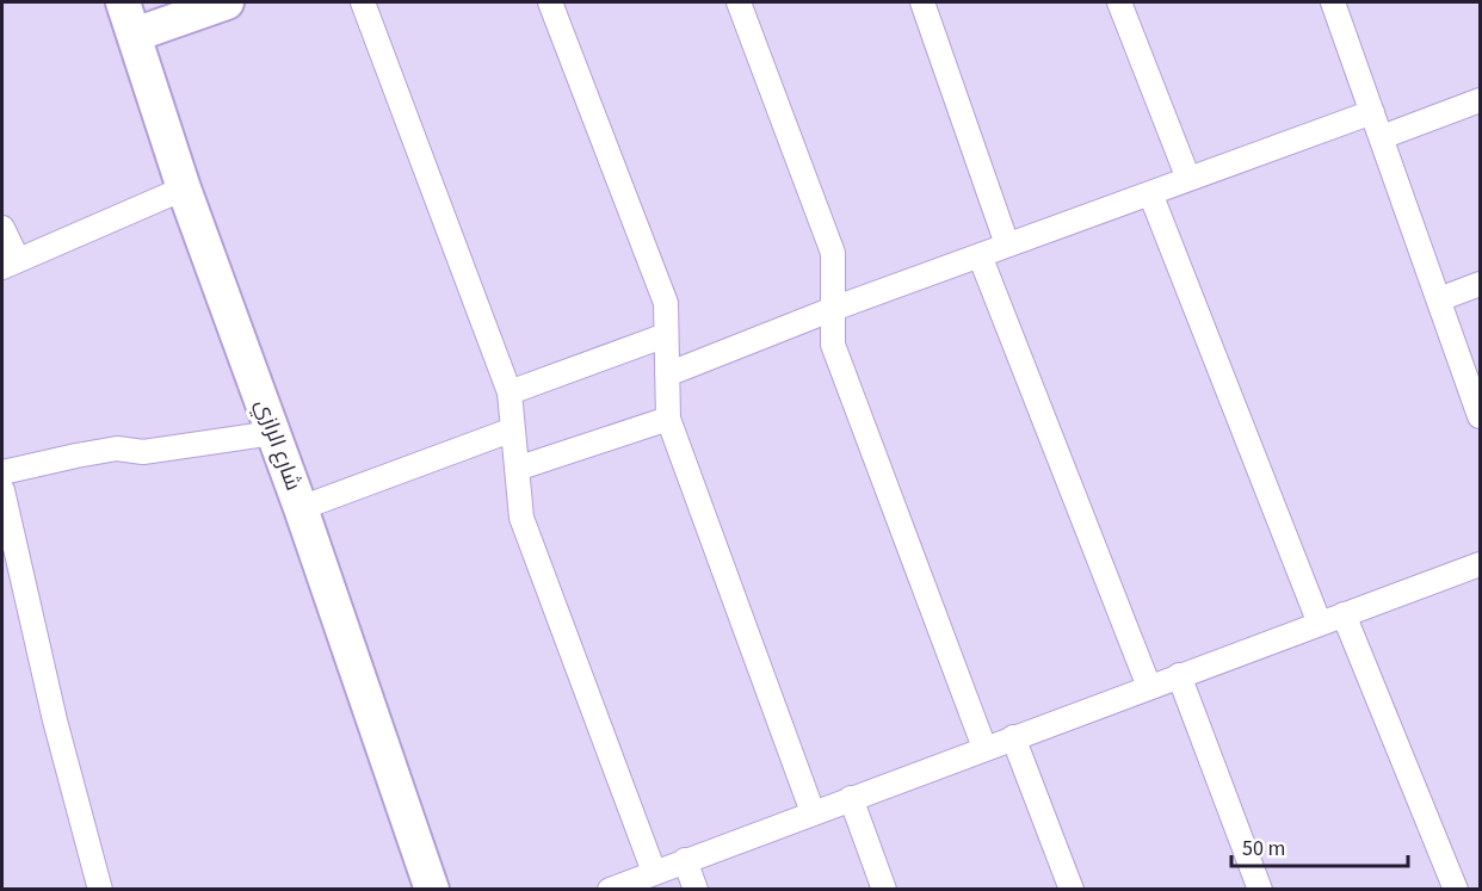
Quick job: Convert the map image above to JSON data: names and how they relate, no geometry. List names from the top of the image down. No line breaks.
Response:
{"streets":{"street":["شارع الرازي"]},"scale_bar":"50 m"}
